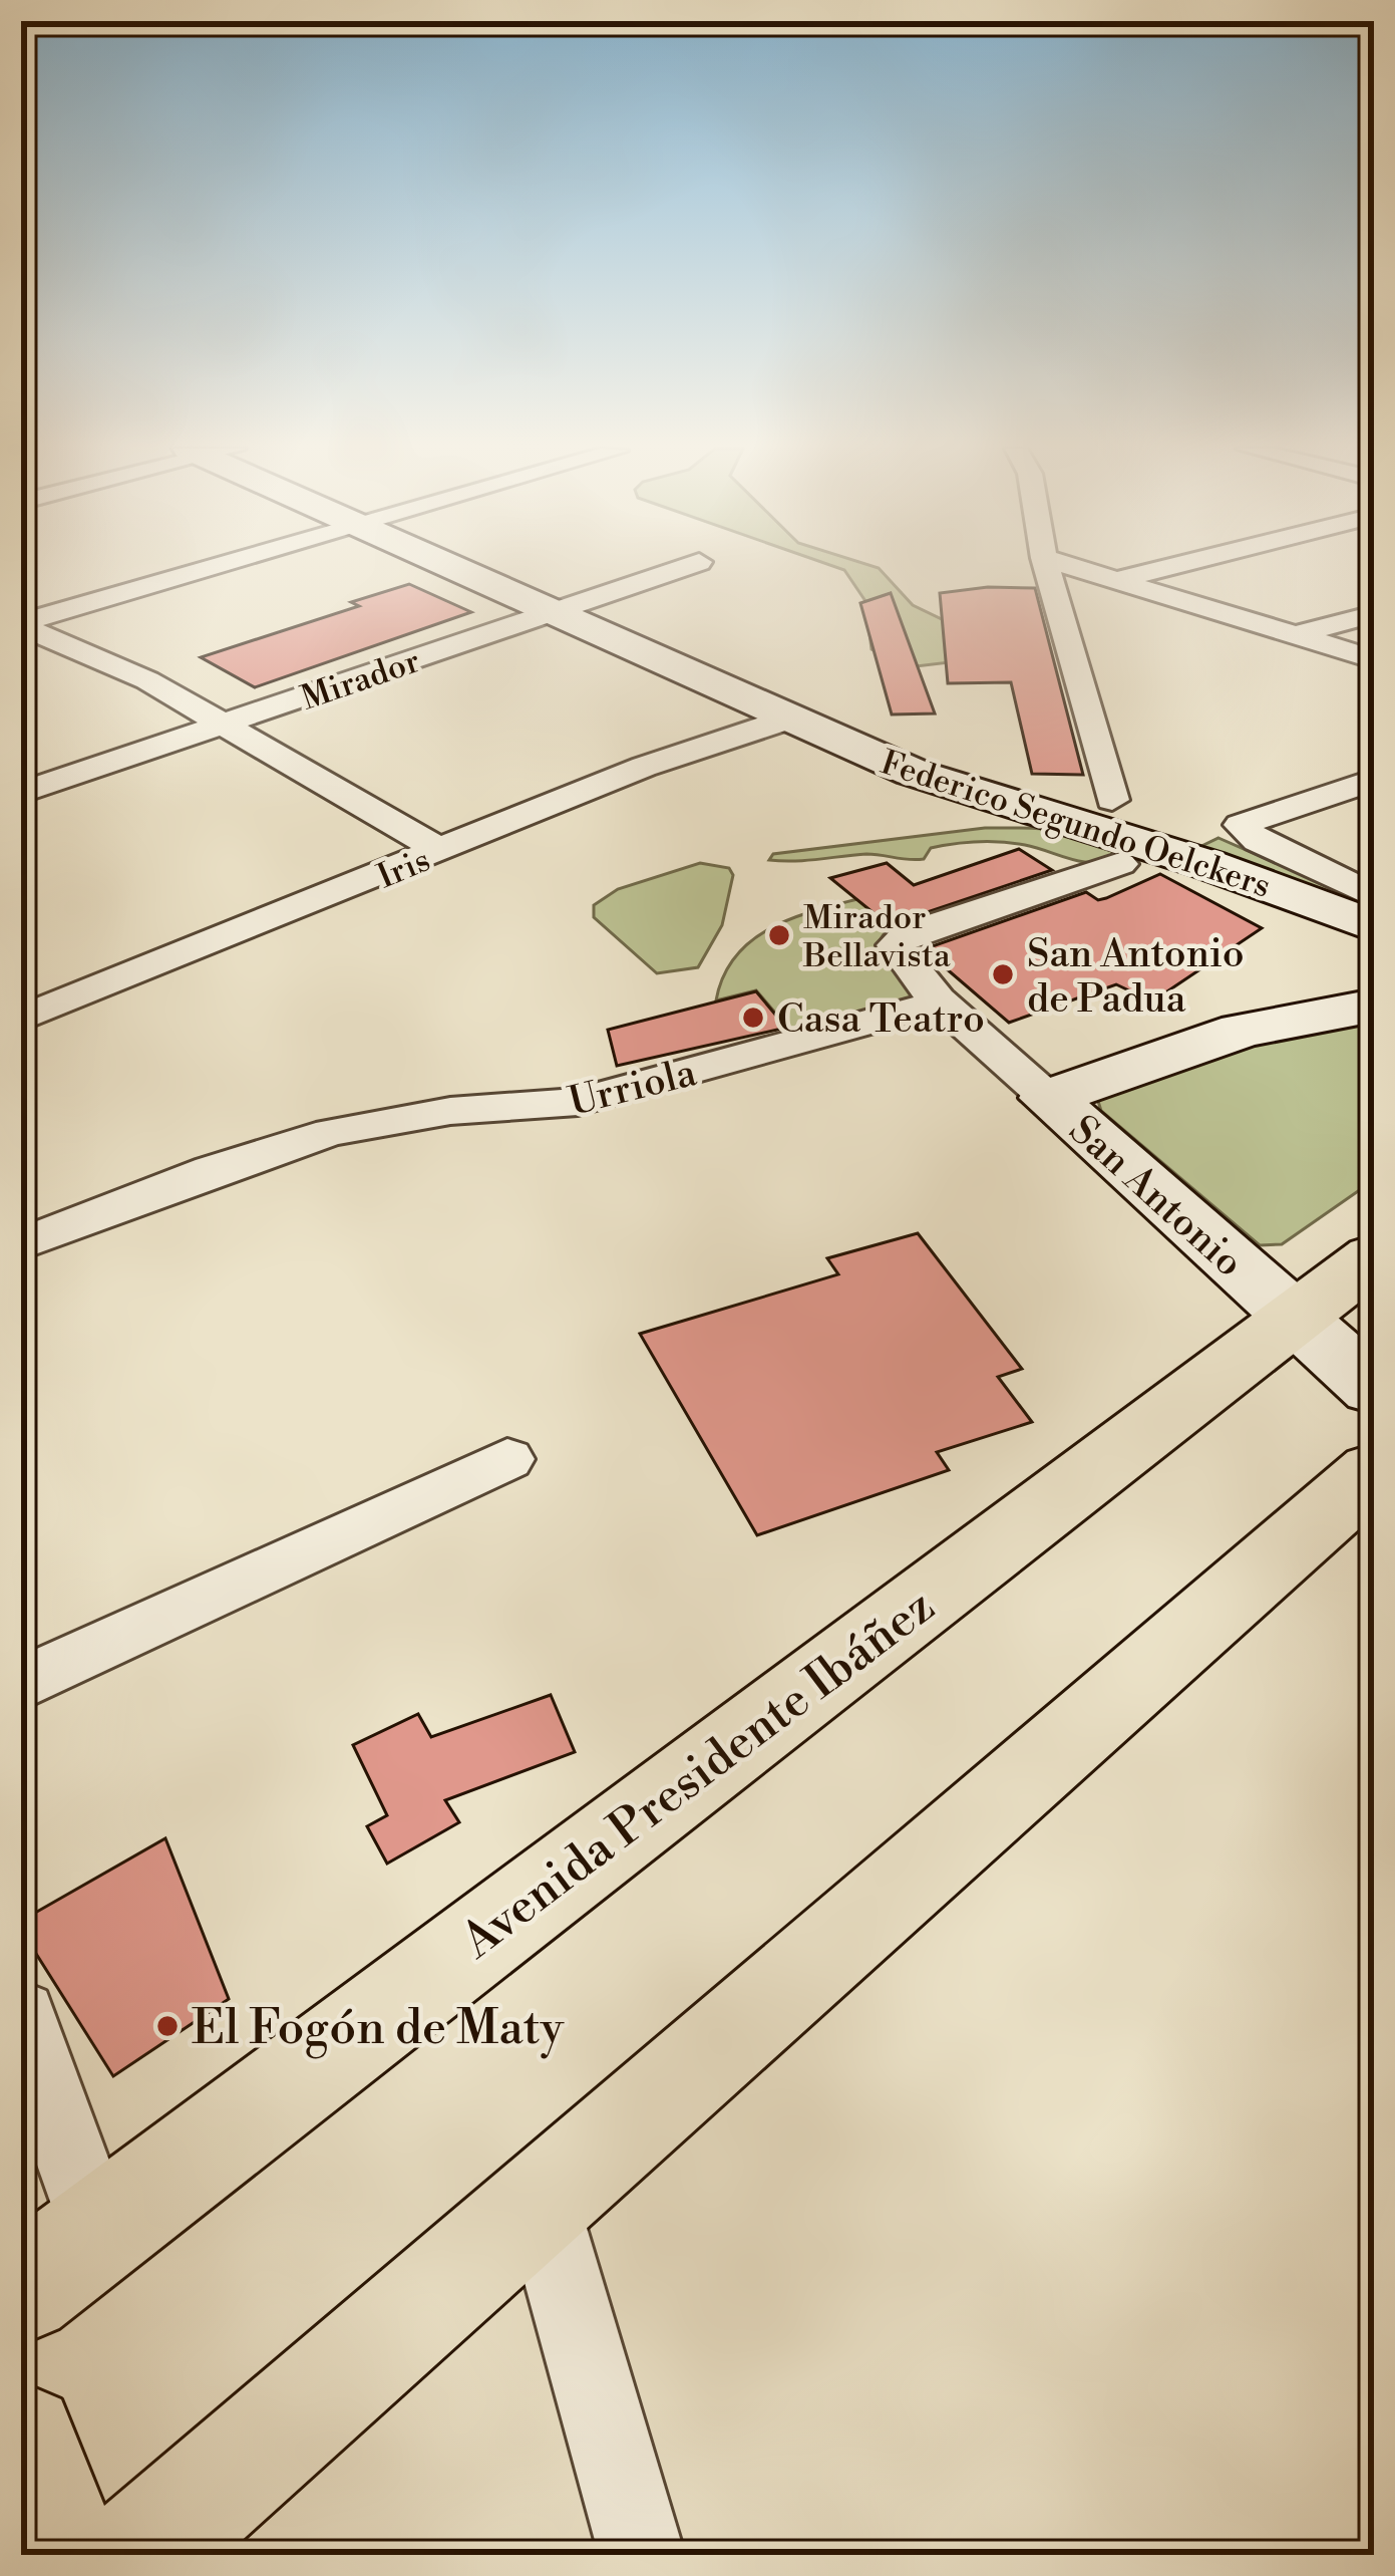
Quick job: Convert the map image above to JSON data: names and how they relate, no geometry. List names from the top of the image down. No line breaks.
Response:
{"streets":{"main road":["Federico Segundo Oelckers","San Antonio","Avenida Presidente Ibáñez"],"street":["Mirador","Iris","Urriola"]},"crossings":[["Mirador","Federico Segundo Oelckers"],["Federico Segundo Oelckers","Iris"],["Urriola","San Antonio"],["San Antonio","Avenida Presidente Ibáñez"]],"places":["Mirador Bellavista","San Antonio de Padua","Casa Teatro","El Fogón de Maty"]}
